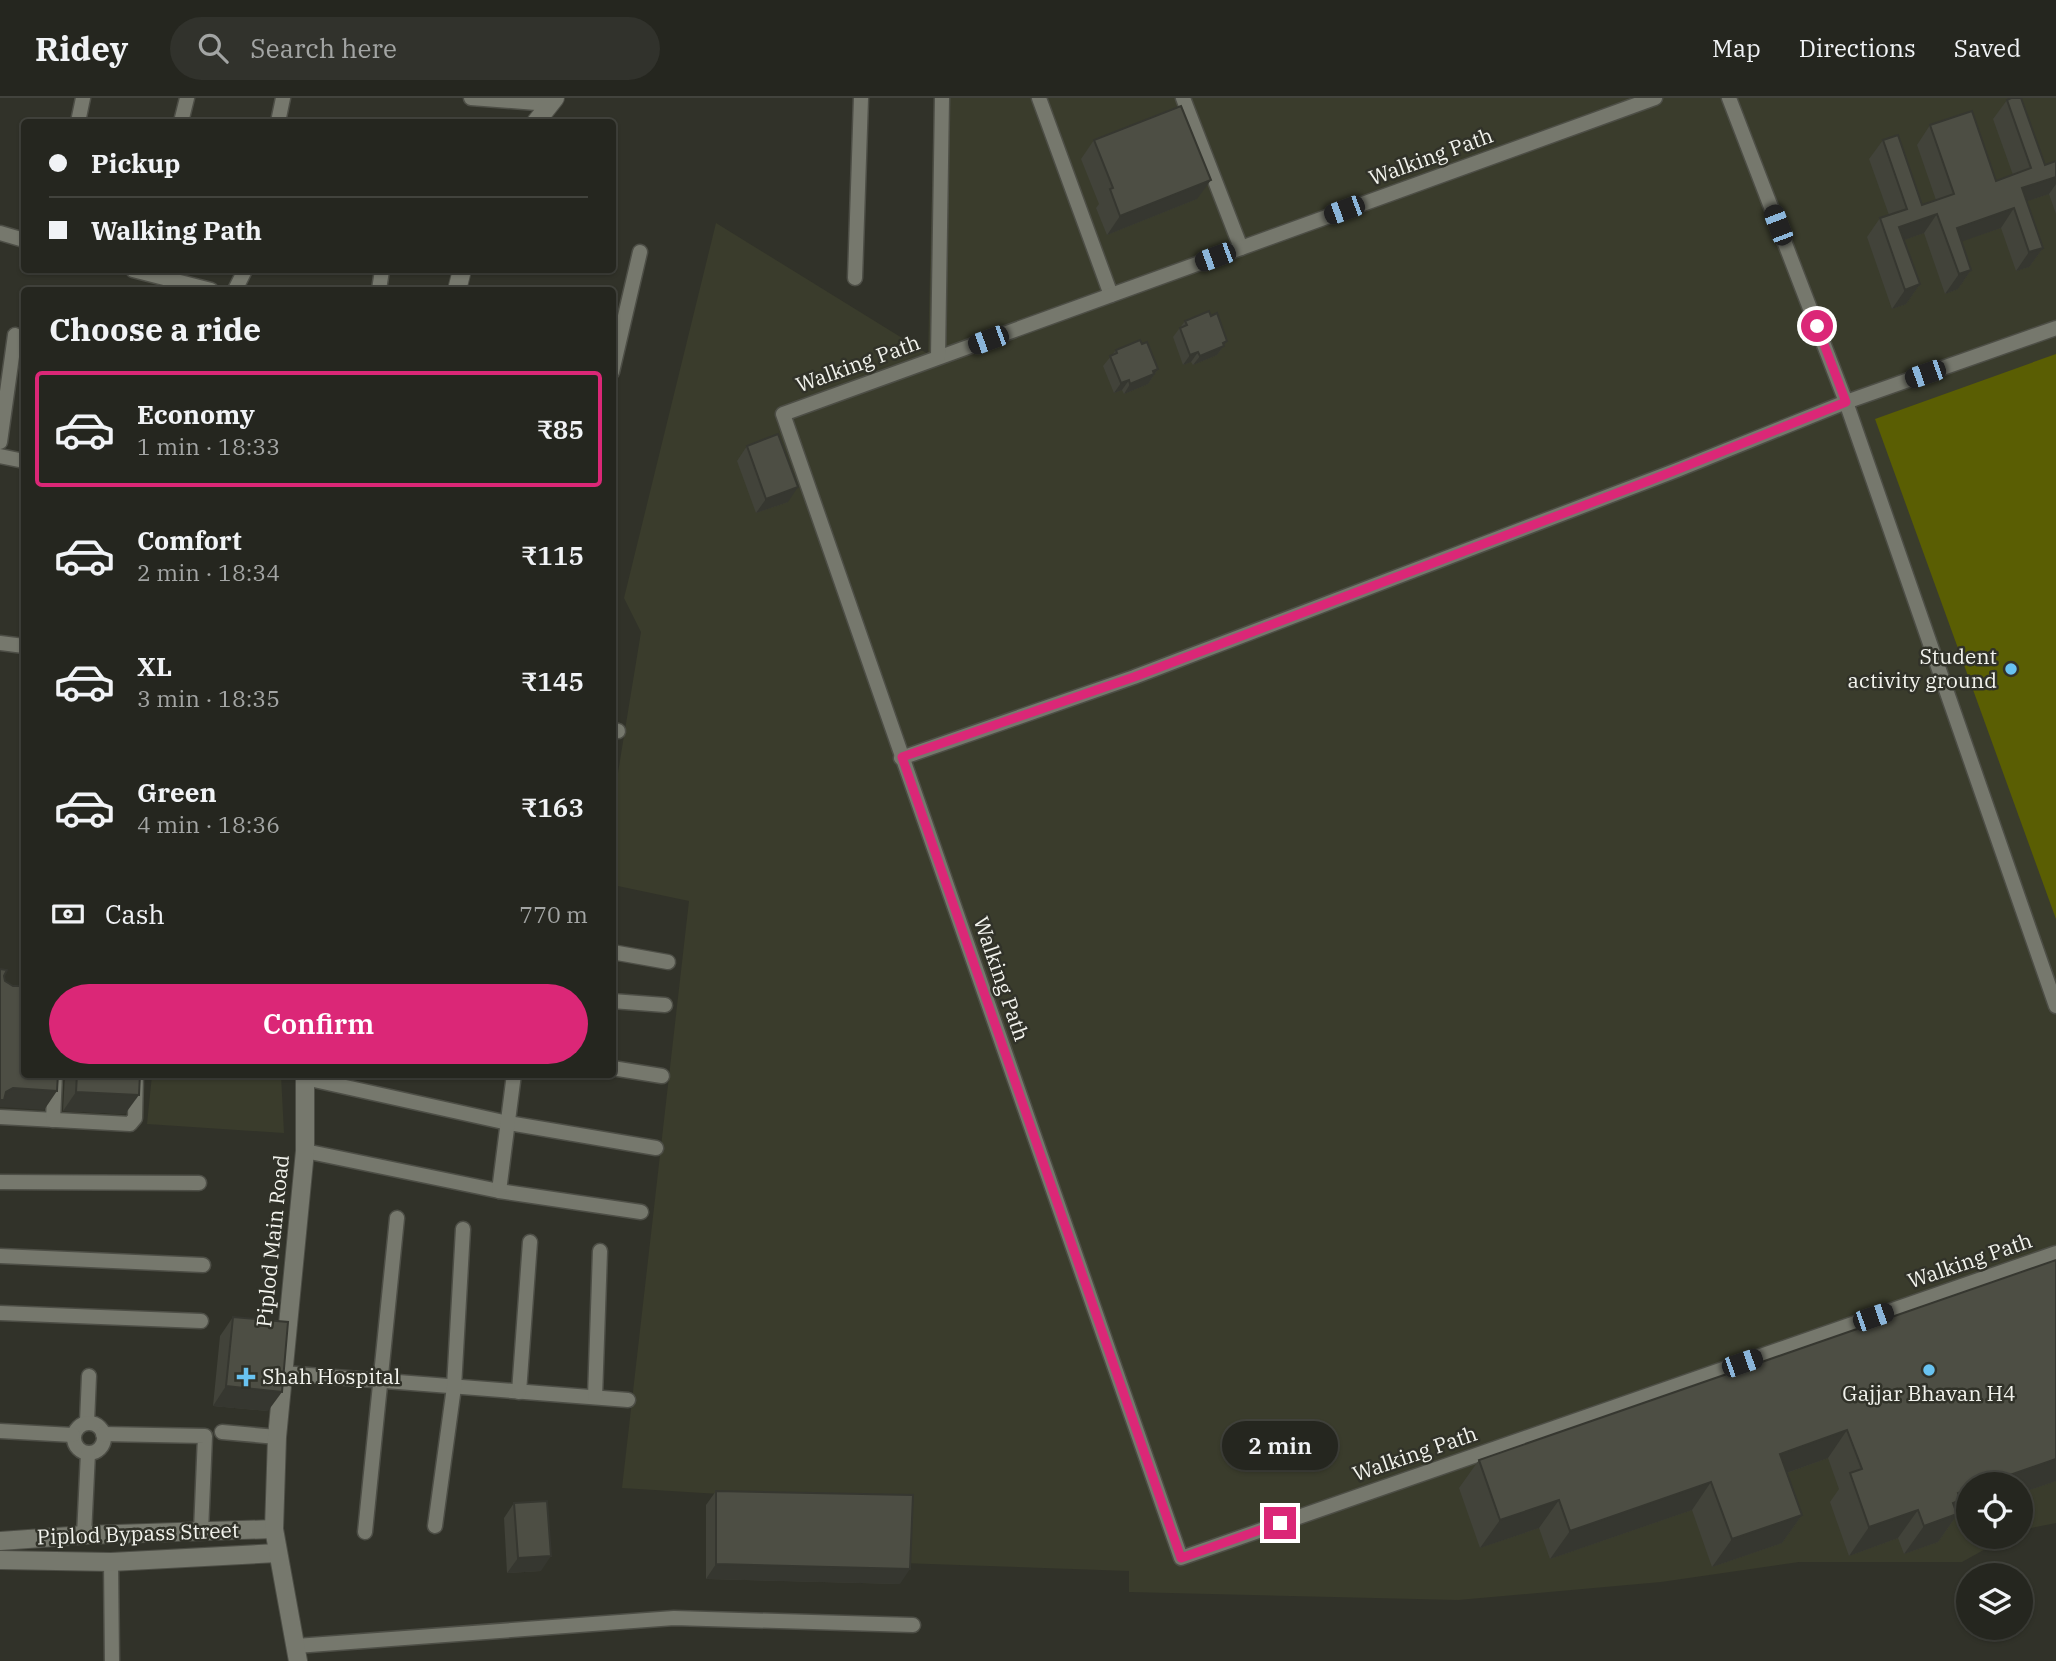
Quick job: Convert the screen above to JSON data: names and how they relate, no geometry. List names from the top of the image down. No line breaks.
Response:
{"streets":{"street":["Walking Path","Piplod Main Road","Piplod Bypass Street"]},"crossings":[["Piplod Main Road","Piplod Bypass Street"]],"places":{"other":["Student activity ground","Gajjar Bhavan H4"],"health":["Shah Hospital"]},"page":{"header":"Ridey","search":"Search here","nav":["Map","Directions","Saved"],"banner":["Pickup","Walking Path"],"heading":"Choose a ride","list":[{"name":"Economy","note":"1 min · 18:33","value":"₹85"},{"name":"Comfort","note":"2 min · 18:34","value":"₹115"},{"name":"XL","note":"3 min · 18:35","value":"₹145"},{"name":"Green","note":"4 min · 18:36","value":"₹163"}],"pay":["Cash","770 m"],"buttons":"Confirm","bubble":"2 min"}}
